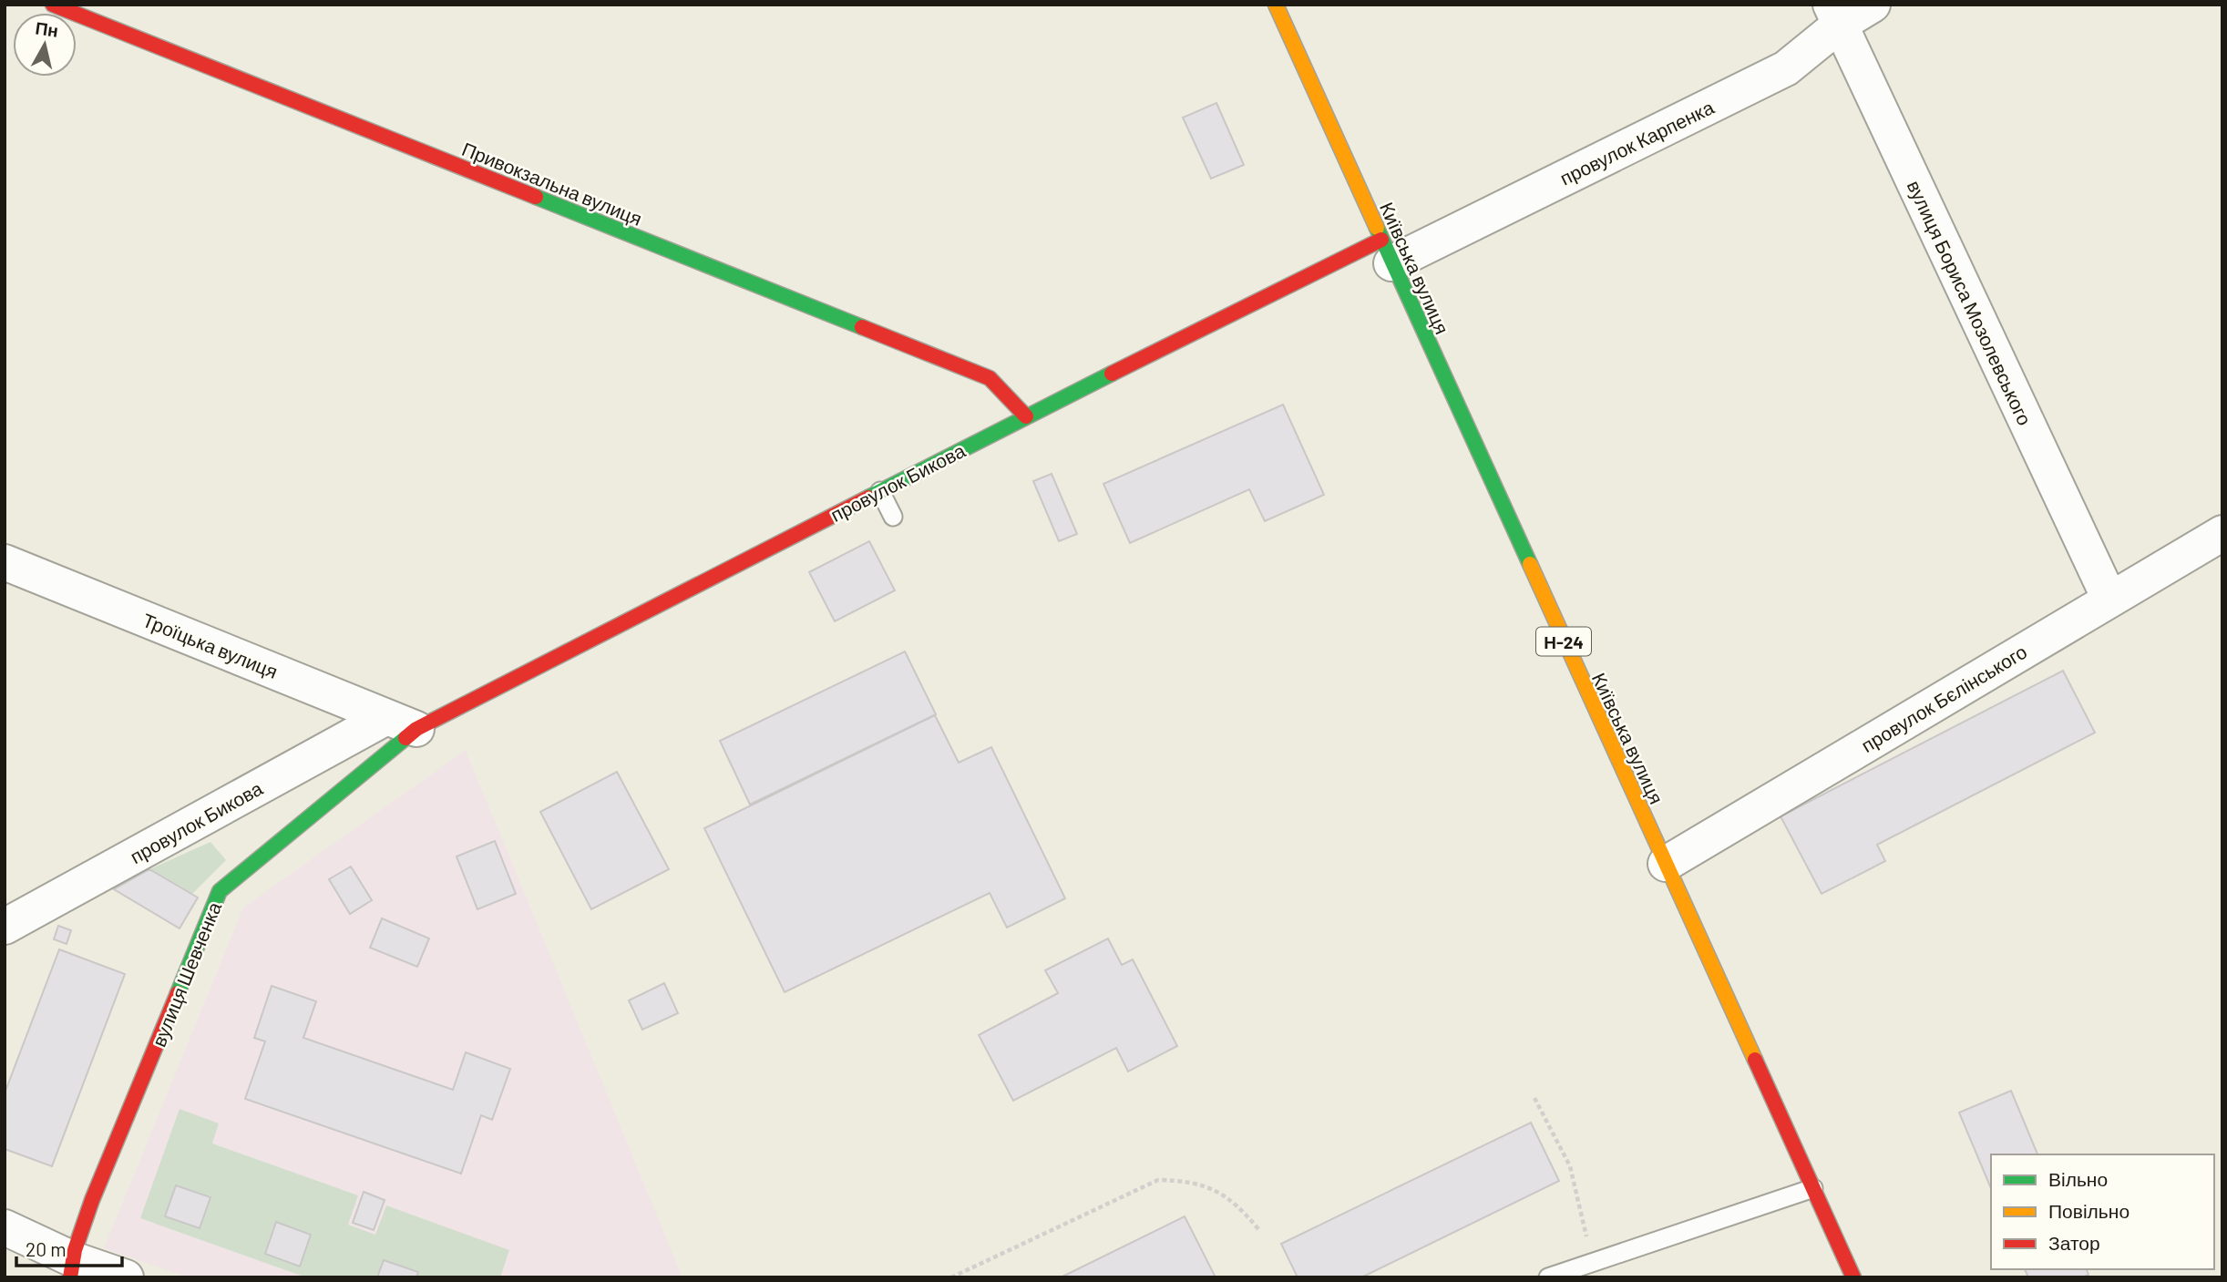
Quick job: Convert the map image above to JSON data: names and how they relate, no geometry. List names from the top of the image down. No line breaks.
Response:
{"streets":{"street":["провулок Карпенка","Привокзальна вулиця","Київська вулиця","вулиця Бориса Мозолевського","провулок Бикова","Н-24","Троїцька вулиця","провулок Бєлінського","вулиця Шевченка"]},"crossings":[["провулок Карпенка","Київська вулиця"],["провулок Карпенка","вулиця Бориса Мозолевського"],["провулок Карпенка","провулок Бикова"],["Привокзальна вулиця","провулок Бикова"],["Київська вулиця","провулок Бикова"],["Київська вулиця","провулок Бєлінського"],["вулиця Бориса Мозолевського","провулок Бєлінського"],["провулок Бикова","Троїцька вулиця"],["провулок Бикова","вулиця Шевченка"],["Троїцька вулиця","вулиця Шевченка"]],"legend":["Вільно","Повільно","Затор"],"scale_bar":"20 m","north":"top"}
